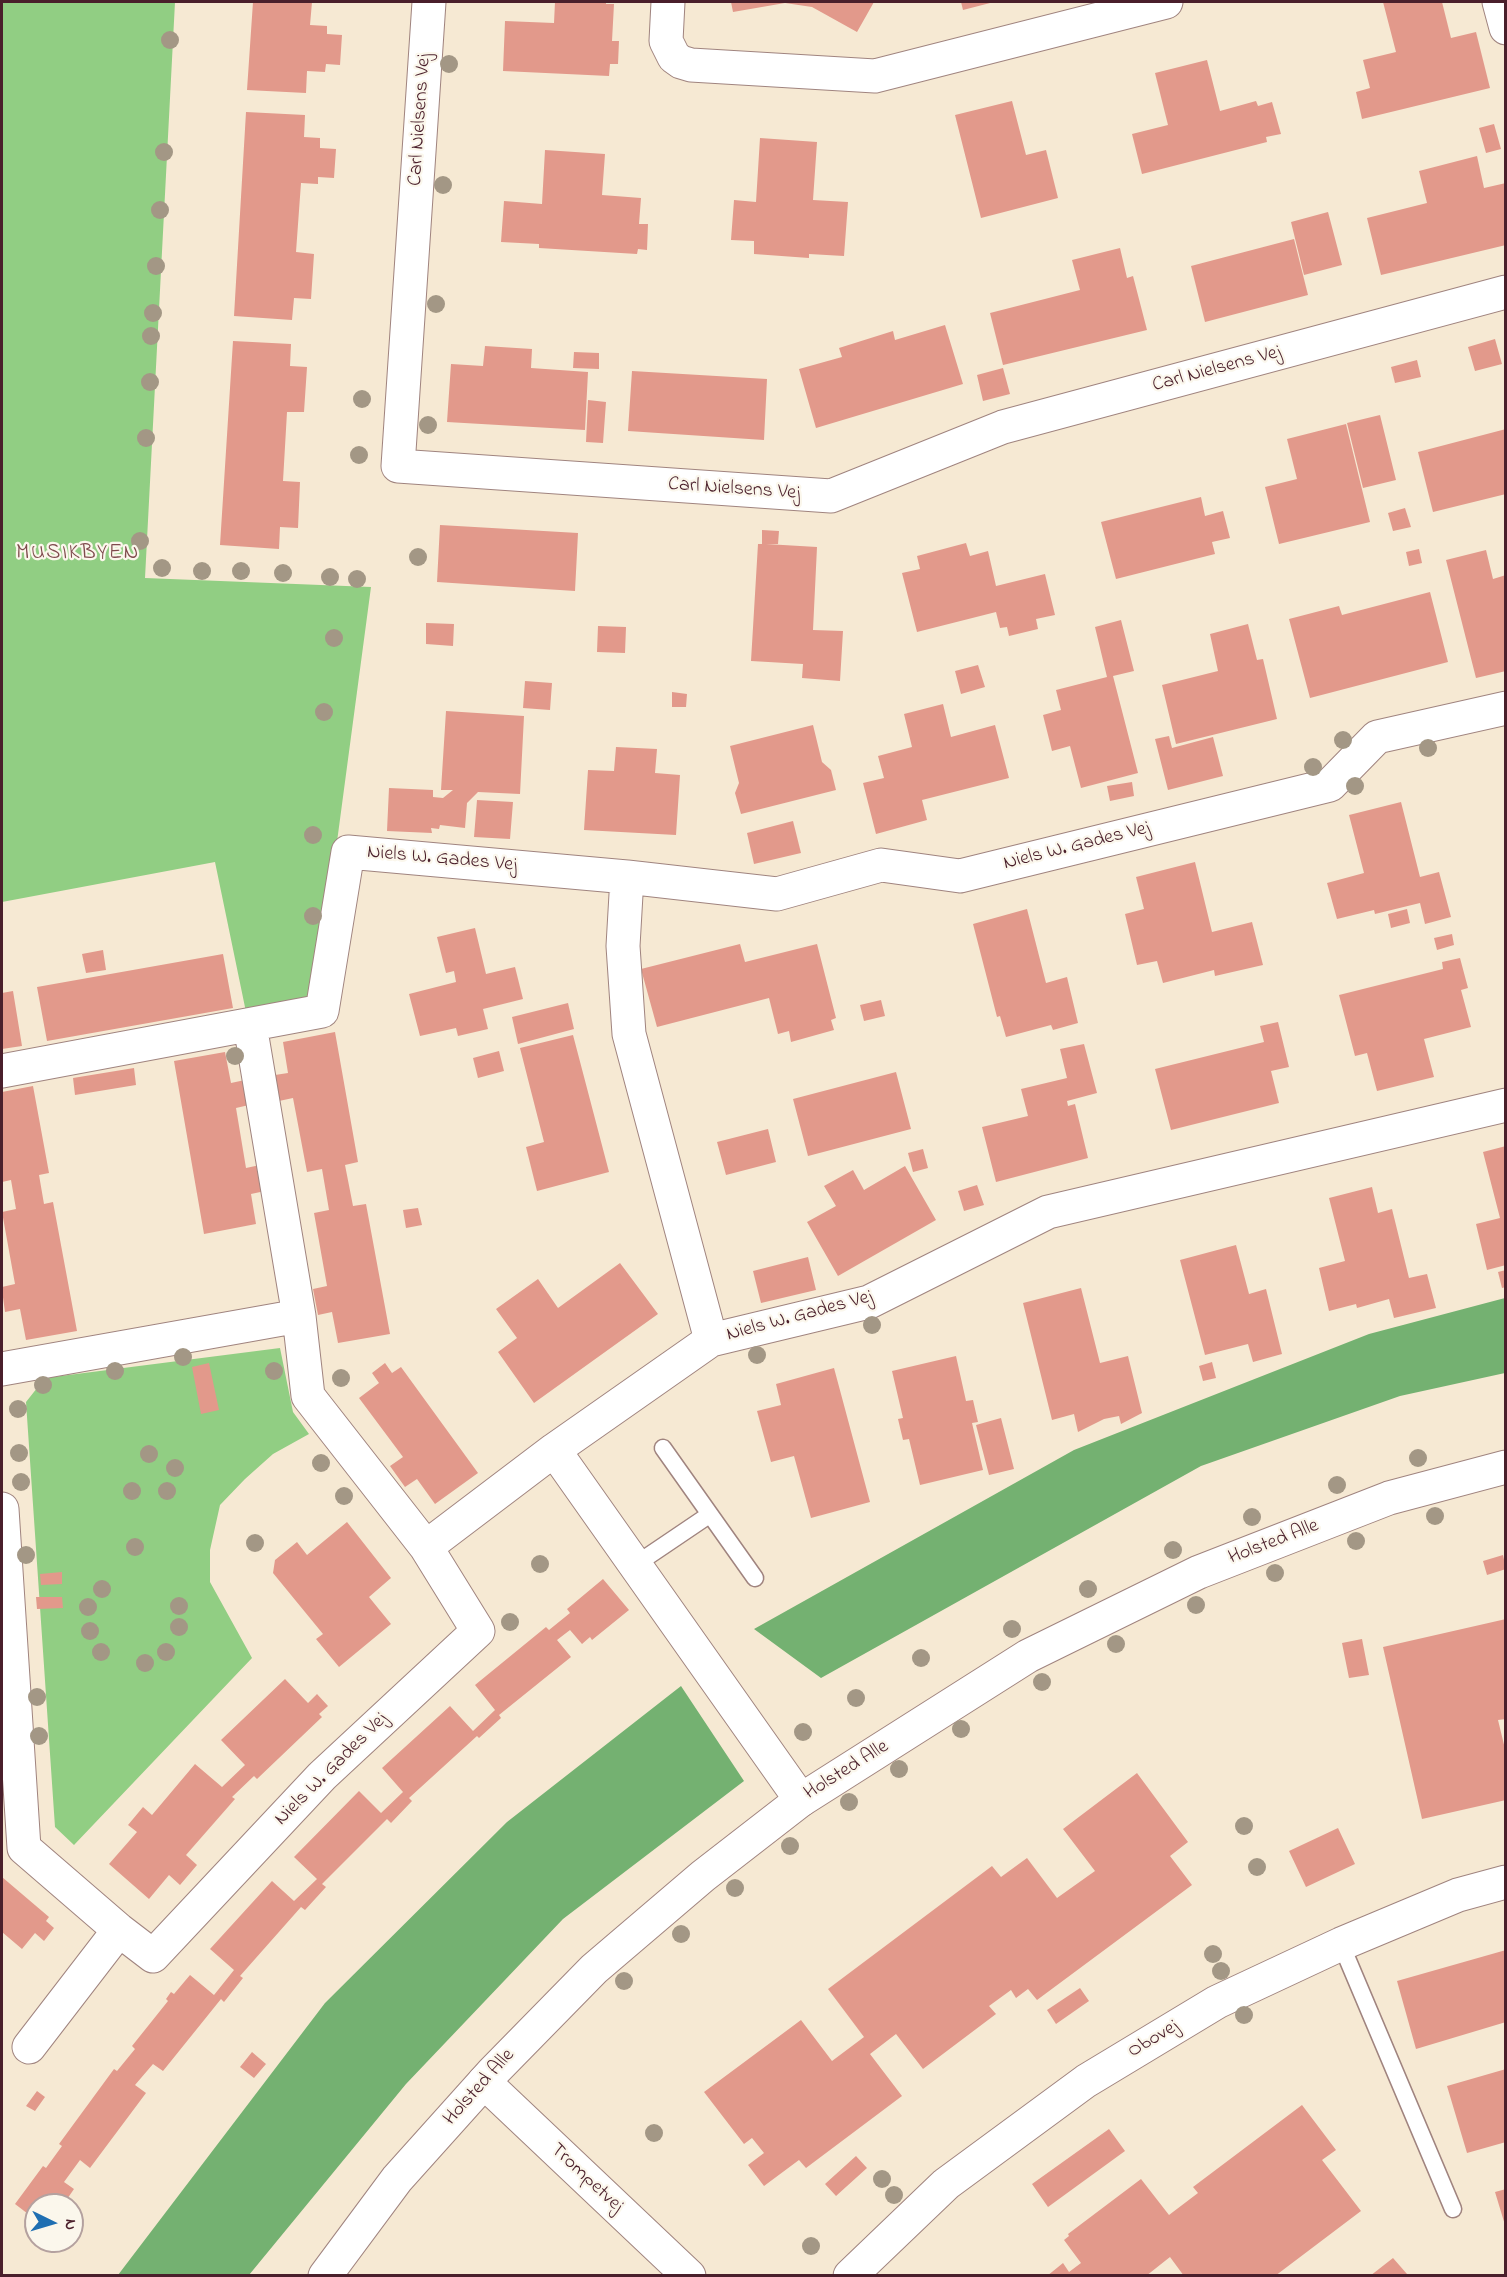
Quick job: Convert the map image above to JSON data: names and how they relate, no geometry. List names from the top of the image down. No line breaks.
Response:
{"streets":{"street":["Carl Nielsens Vej","Niels W. Gades Vej","Holsted Alle","Obovej","Trompetvej"]},"crossings":[["Holsted Alle","Trompetvej"]],"districts":["MUSIKBYEN"],"north":"right"}
